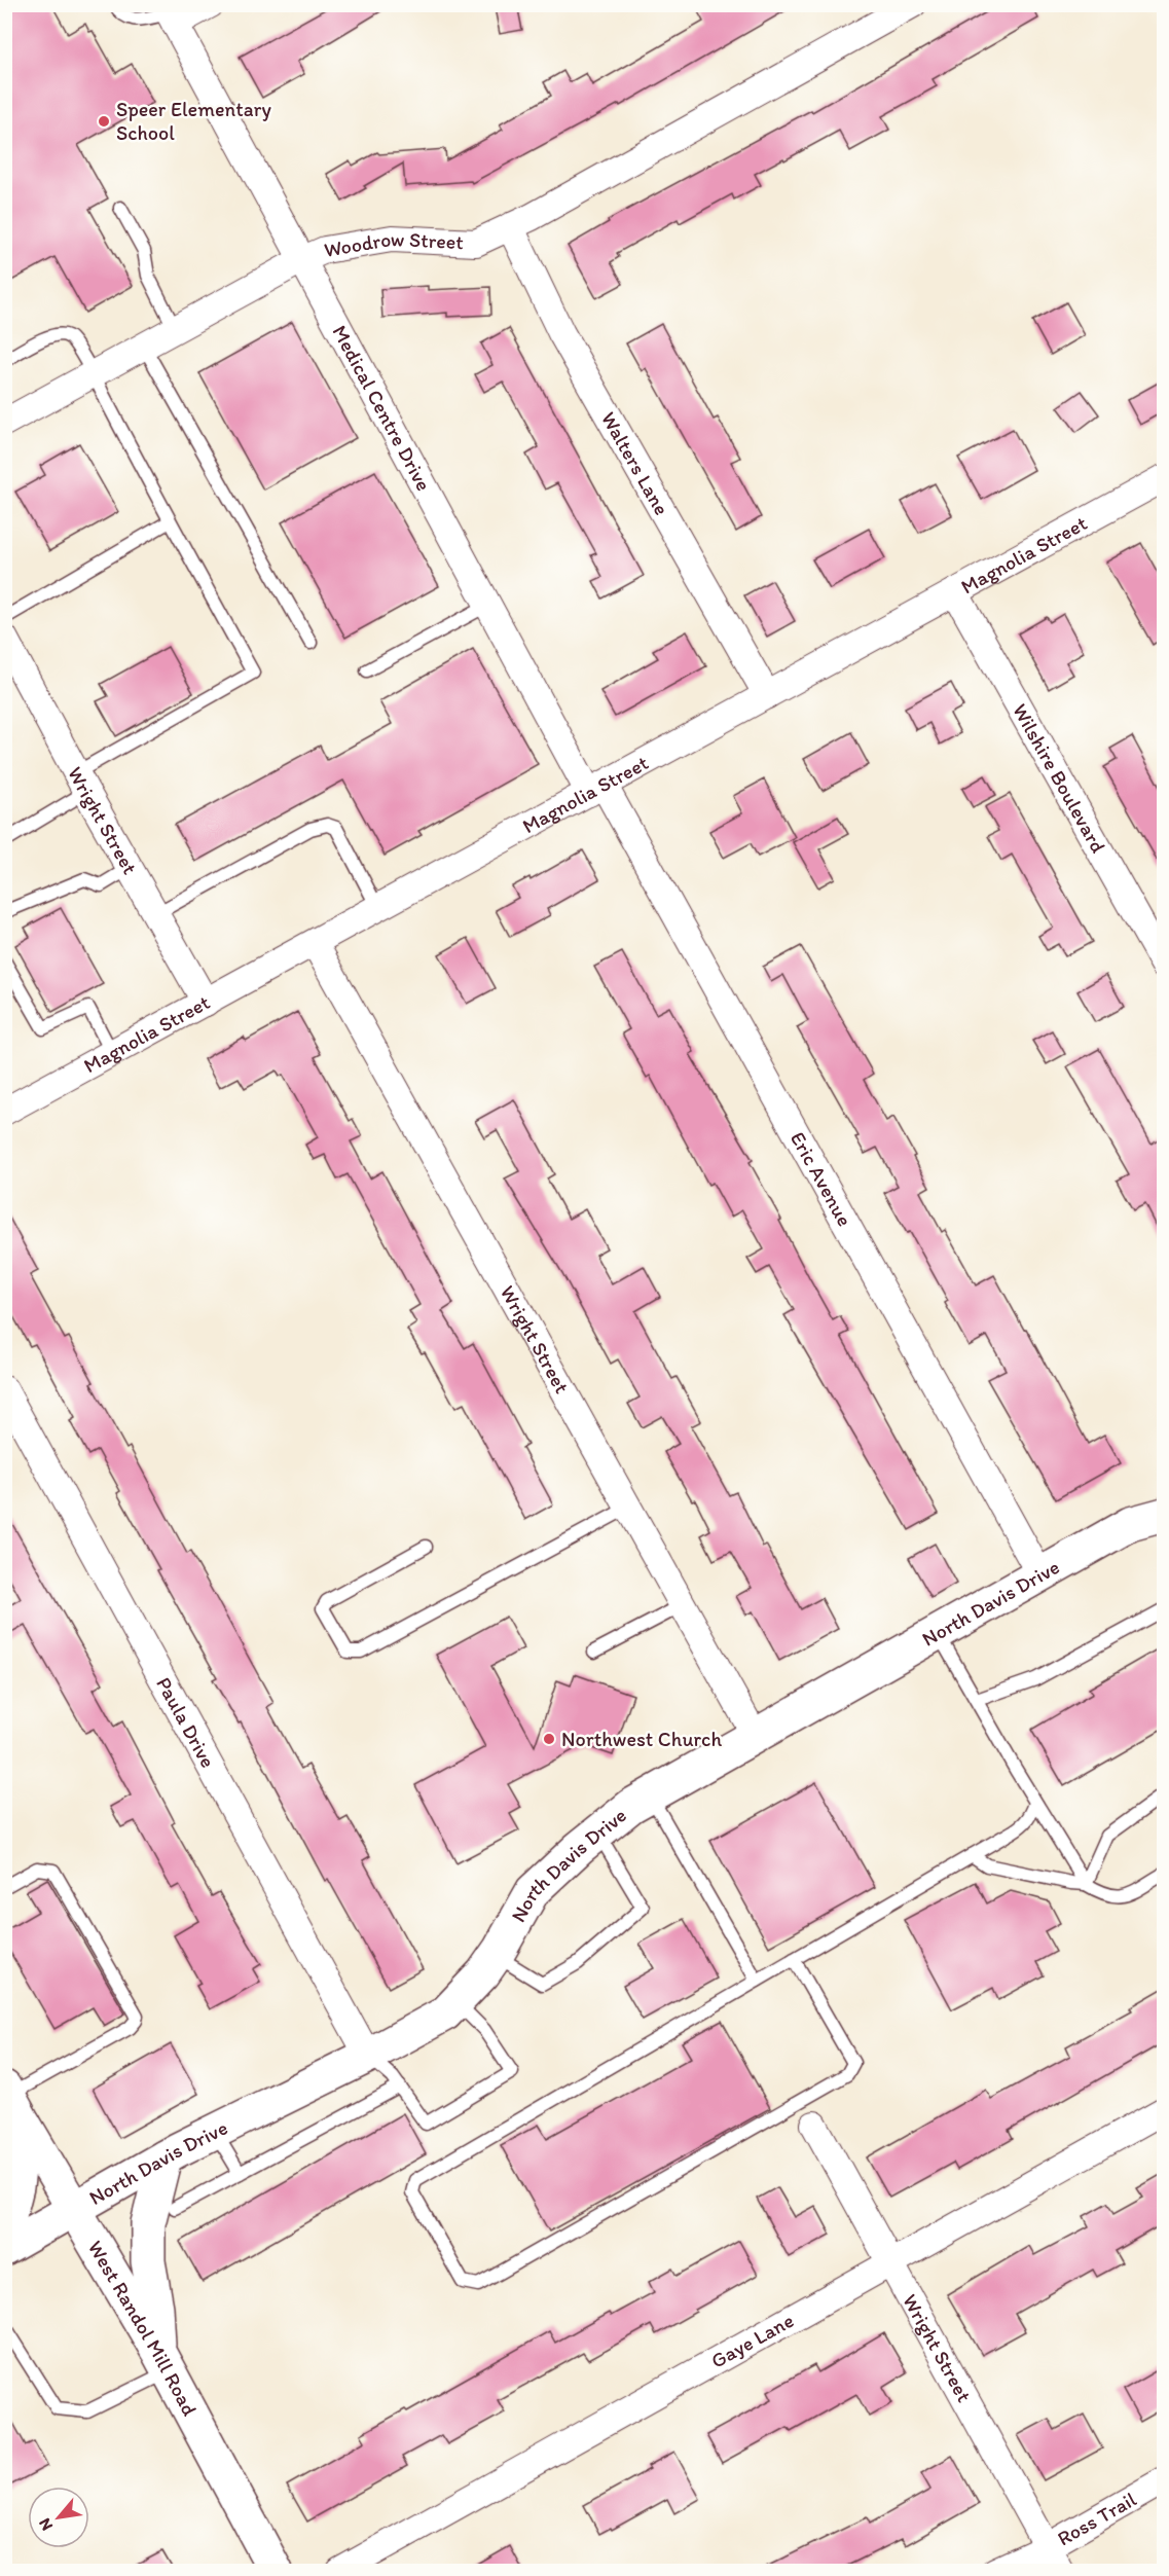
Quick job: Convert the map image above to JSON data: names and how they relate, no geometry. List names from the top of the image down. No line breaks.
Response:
{"streets":{"street":["Woodrow Street","Medical Centre Drive","Walters Lane","Magnolia Street","Wilshire Boulevard","Wright Street","Eric Avenue","North Davis Drive","Paula Drive","West Randol Mill Road","Gaye Lane","Ross Trail"]},"crossings":[["Woodrow Street","Medical Centre Drive"],["Woodrow Street","Walters Lane"],["Medical Centre Drive","Magnolia Street"],["Medical Centre Drive","Eric Avenue"],["Walters Lane","Magnolia Street"],["Magnolia Street","Wilshire Boulevard"],["Magnolia Street","Wright Street"],["Magnolia Street","Eric Avenue"],["Wright Street","North Davis Drive"],["Wright Street","Gaye Lane"],["Wright Street","Ross Trail"],["Eric Avenue","North Davis Drive"],["North Davis Drive","Paula Drive"],["North Davis Drive","West Randol Mill Road"]],"places":["Speer Elementary School","Northwest Church"],"north":"bottom left"}
